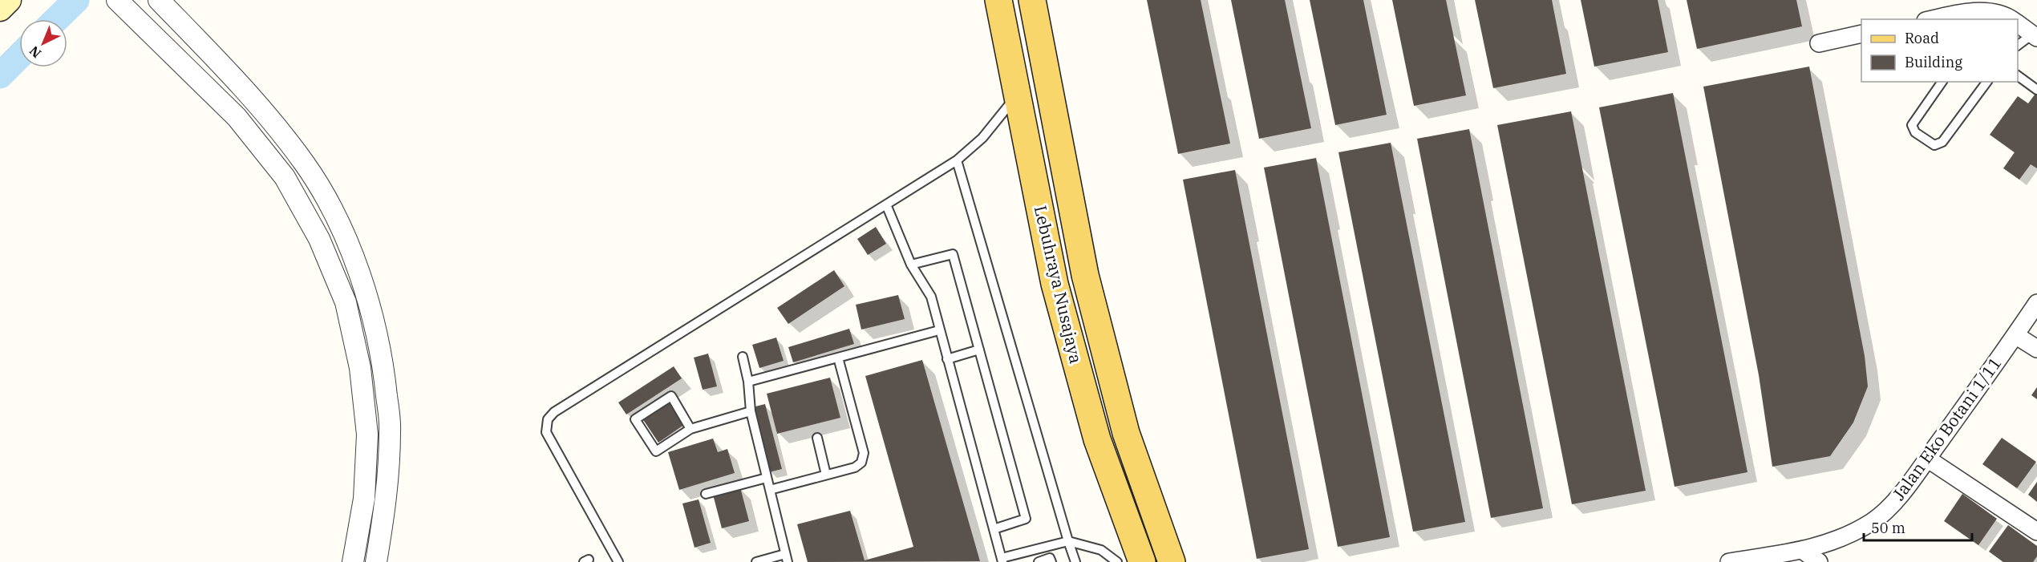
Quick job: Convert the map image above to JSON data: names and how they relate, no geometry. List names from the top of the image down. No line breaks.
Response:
{"streets":{"main road":["Lebuhraya Nusajaya"],"street":["Jalan Eko Botani 1/11"]},"legend":["Road","Building"],"scale_bar":"50 m","north":"bottom left"}
